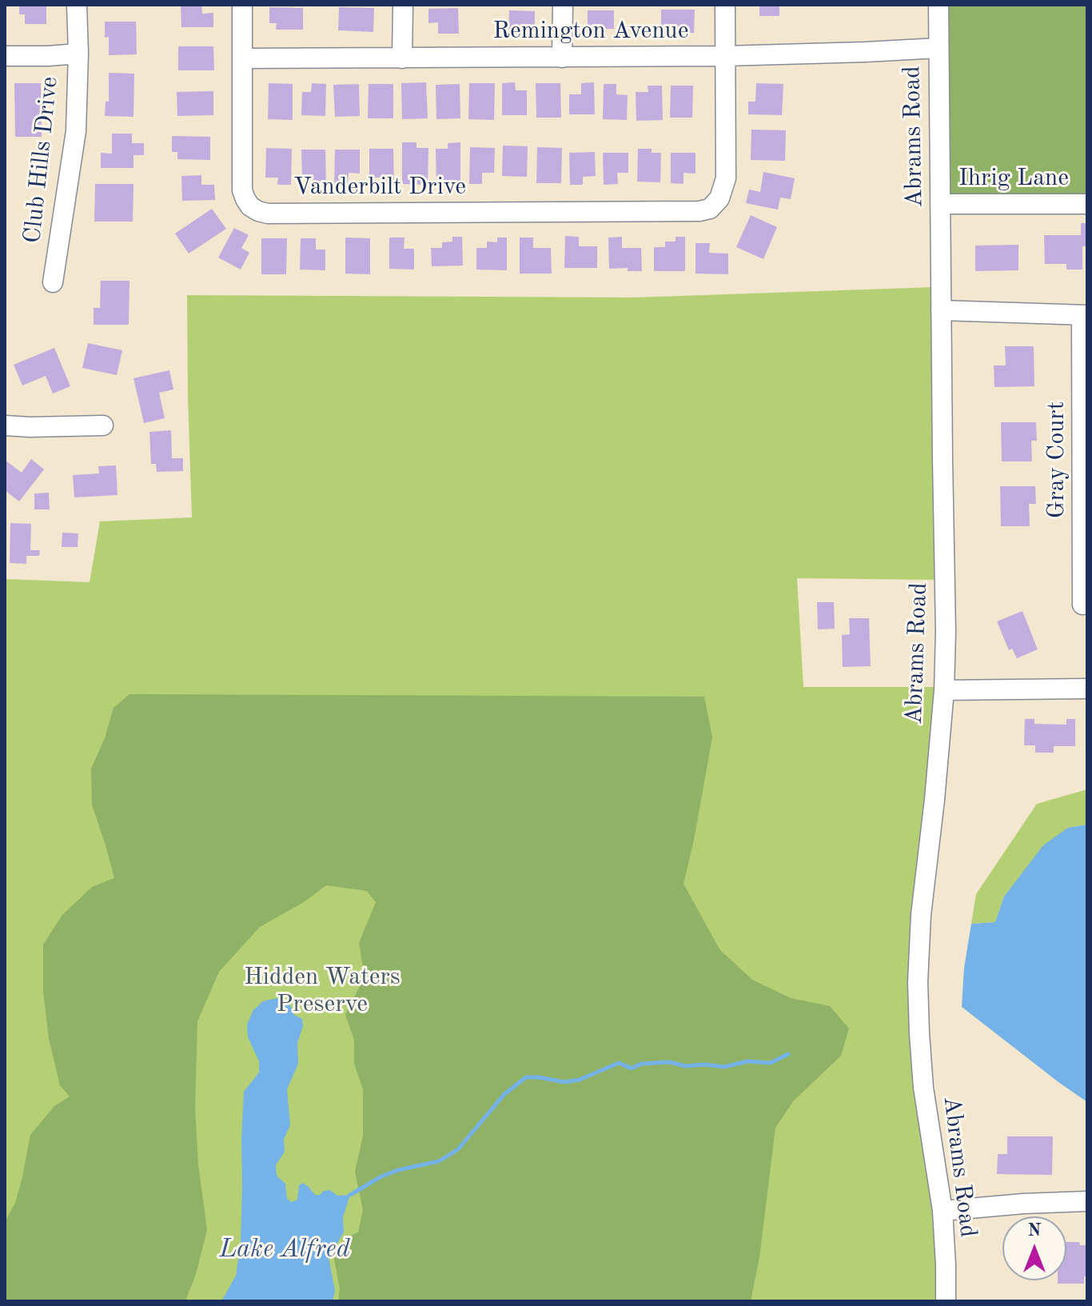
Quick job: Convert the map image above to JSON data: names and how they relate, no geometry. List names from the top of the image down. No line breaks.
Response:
{"streets":{"street":["Remington Avenue","Abrams Road","Club Hills Drive","Ihrig Lane","Vanderbilt Drive","Gray Court"]},"crossings":[["Remington Avenue","Abrams Road"],["Remington Avenue","Vanderbilt Drive"],["Abrams Road","Ihrig Lane"]],"water":["Lake Alfred"],"parks":["Hidden Waters Preserve"],"north":"top"}
